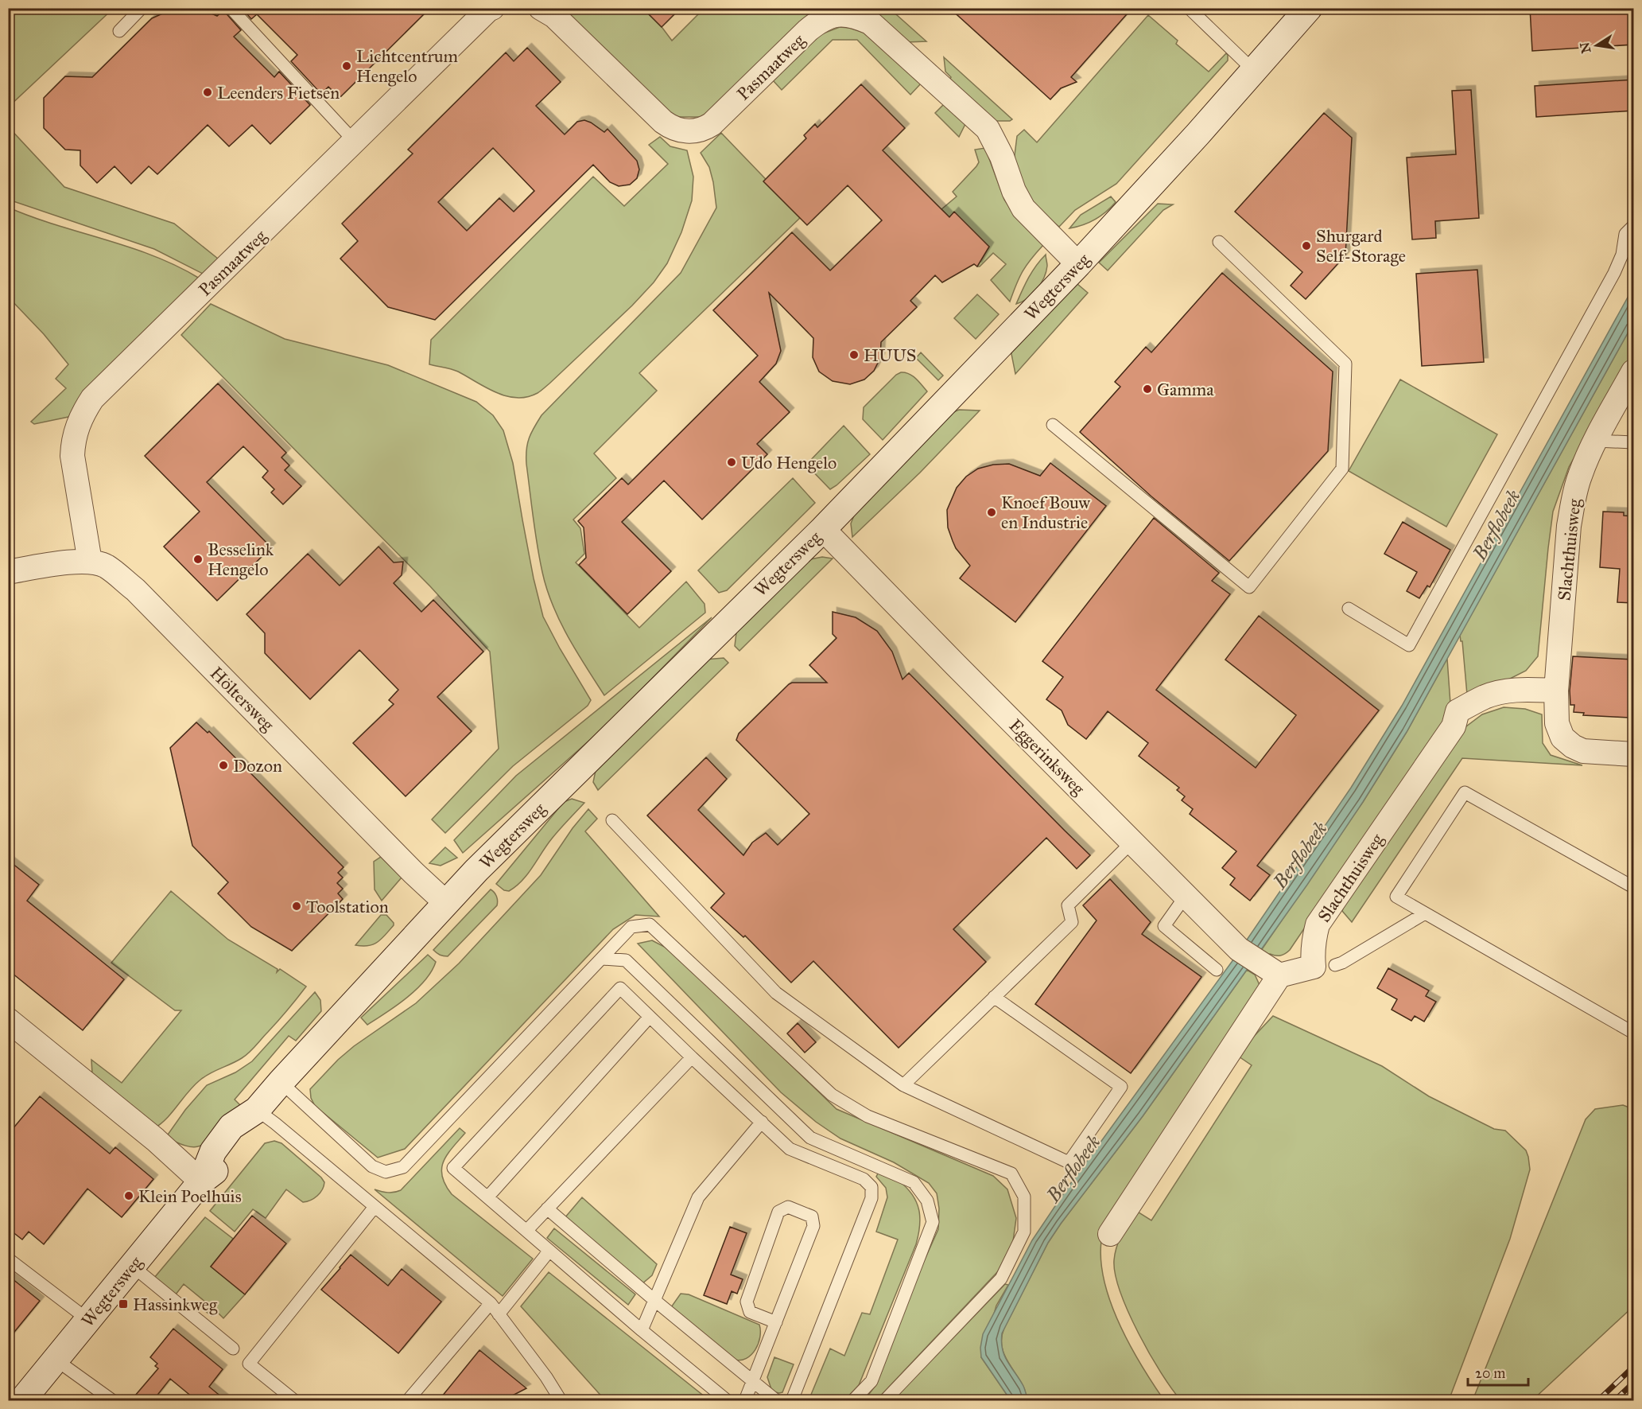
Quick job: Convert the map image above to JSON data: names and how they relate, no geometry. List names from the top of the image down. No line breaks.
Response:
{"streets":{"street":["Pasmaatweg","Wegtersweg","Slachthuisweg","Höltersweg","Eggerinksweg"]},"crossings":[["Pasmaatweg","Wegtersweg"],["Pasmaatweg","Höltersweg"],["Wegtersweg","Höltersweg"],["Wegtersweg","Eggerinksweg"],["Slachthuisweg","Eggerinksweg"]],"water":["Berflobeek"],"places":{"other":["Lichtcentrum Hengelo","Leenders Fietsen","Shurgard Self-Storage","HUUS","Gamma","Udo Hengelo","Knoef Bouw en Industrie","Besselink Hengelo","Dozon","Toolstation","Klein Poelhuis"],"transit":["Hassinkweg"]},"scale_bar":"20 m","north":"left"}
